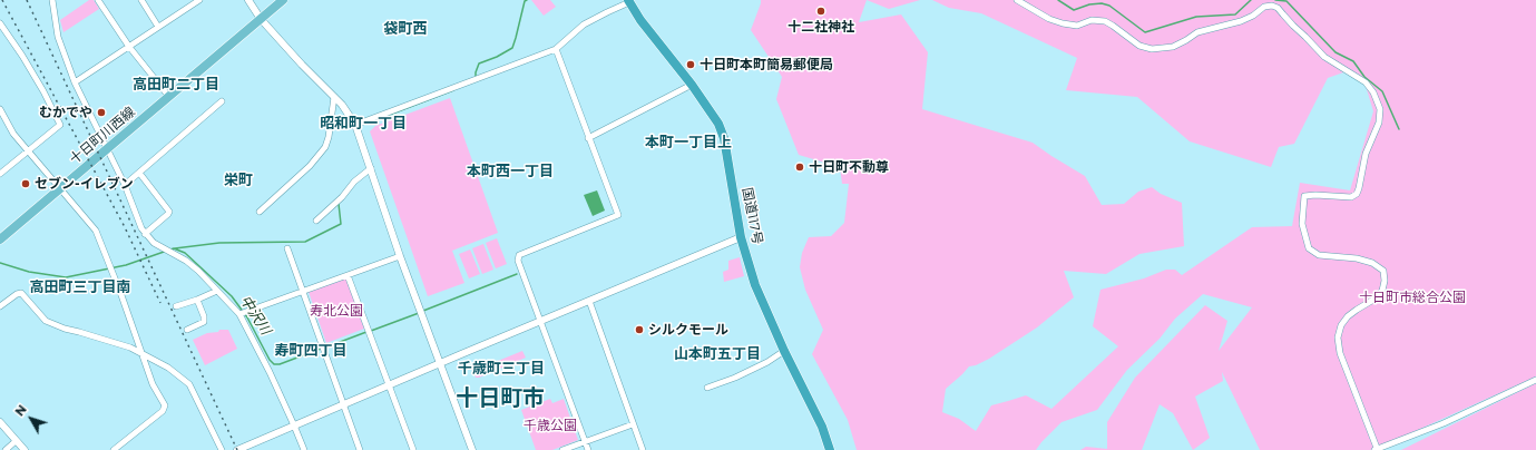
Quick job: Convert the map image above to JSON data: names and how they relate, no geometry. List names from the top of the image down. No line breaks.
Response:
{"streets":{"highway":["国道117号"],"main road":["十日町川西線"]},"districts":["袋町西","高田町二丁目","昭和町一丁目","本町一丁目上","本町西一丁目","栄町","高田町三丁目南","寿町四丁目","山本町五丁目","千歳町三丁目","十日町市"],"water":["中沢川"],"parks":["十日町市総合公園","寿北公園","千歳公園"],"places":["十二社神社","十日町本町簡易郵便局","むかでや","十日町不動尊","セブン-イレブン","シルクモール"],"north":"top left"}
